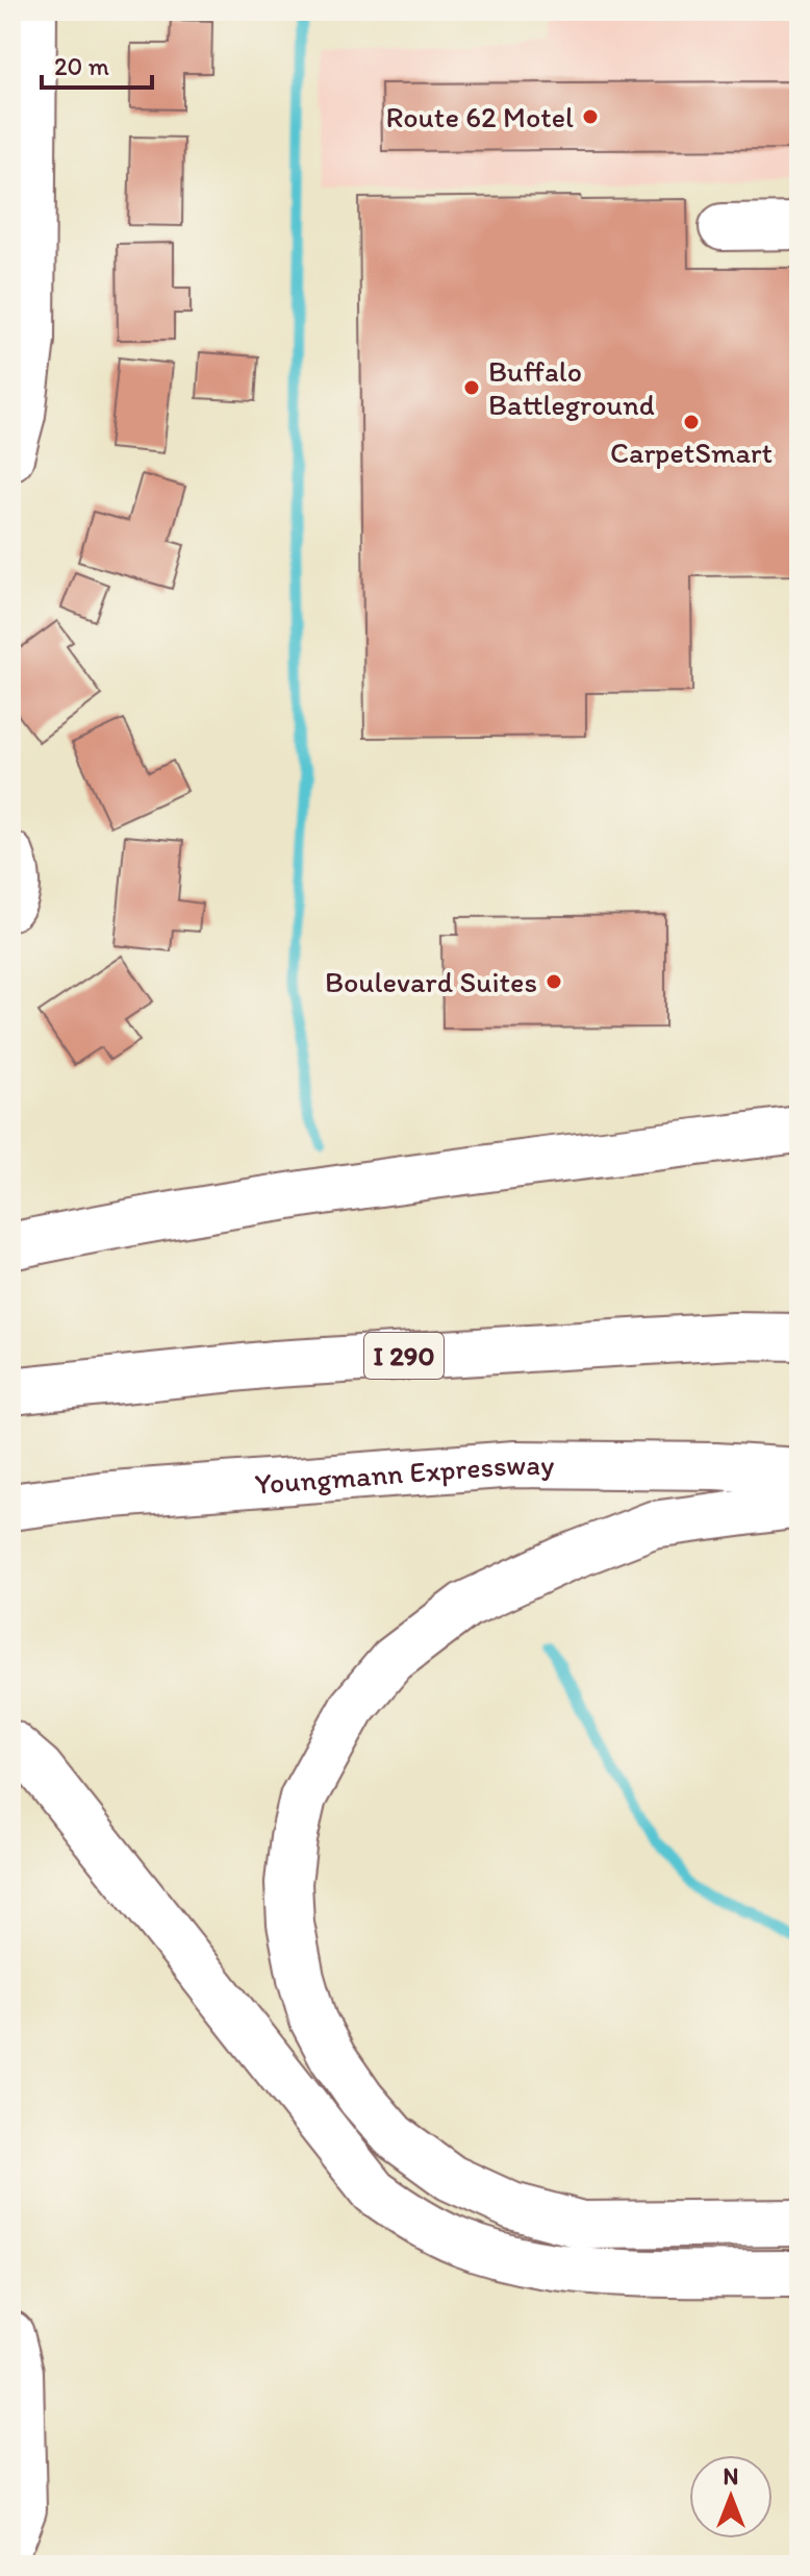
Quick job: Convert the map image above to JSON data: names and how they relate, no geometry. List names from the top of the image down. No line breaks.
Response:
{"streets":{"main road":["I 290","Youngmann Expressway"]},"places":["Route 62 Motel","Buffalo Battleground","CarpetSmart","Boulevard Suites"],"scale_bar":"20 m","north":"top"}
